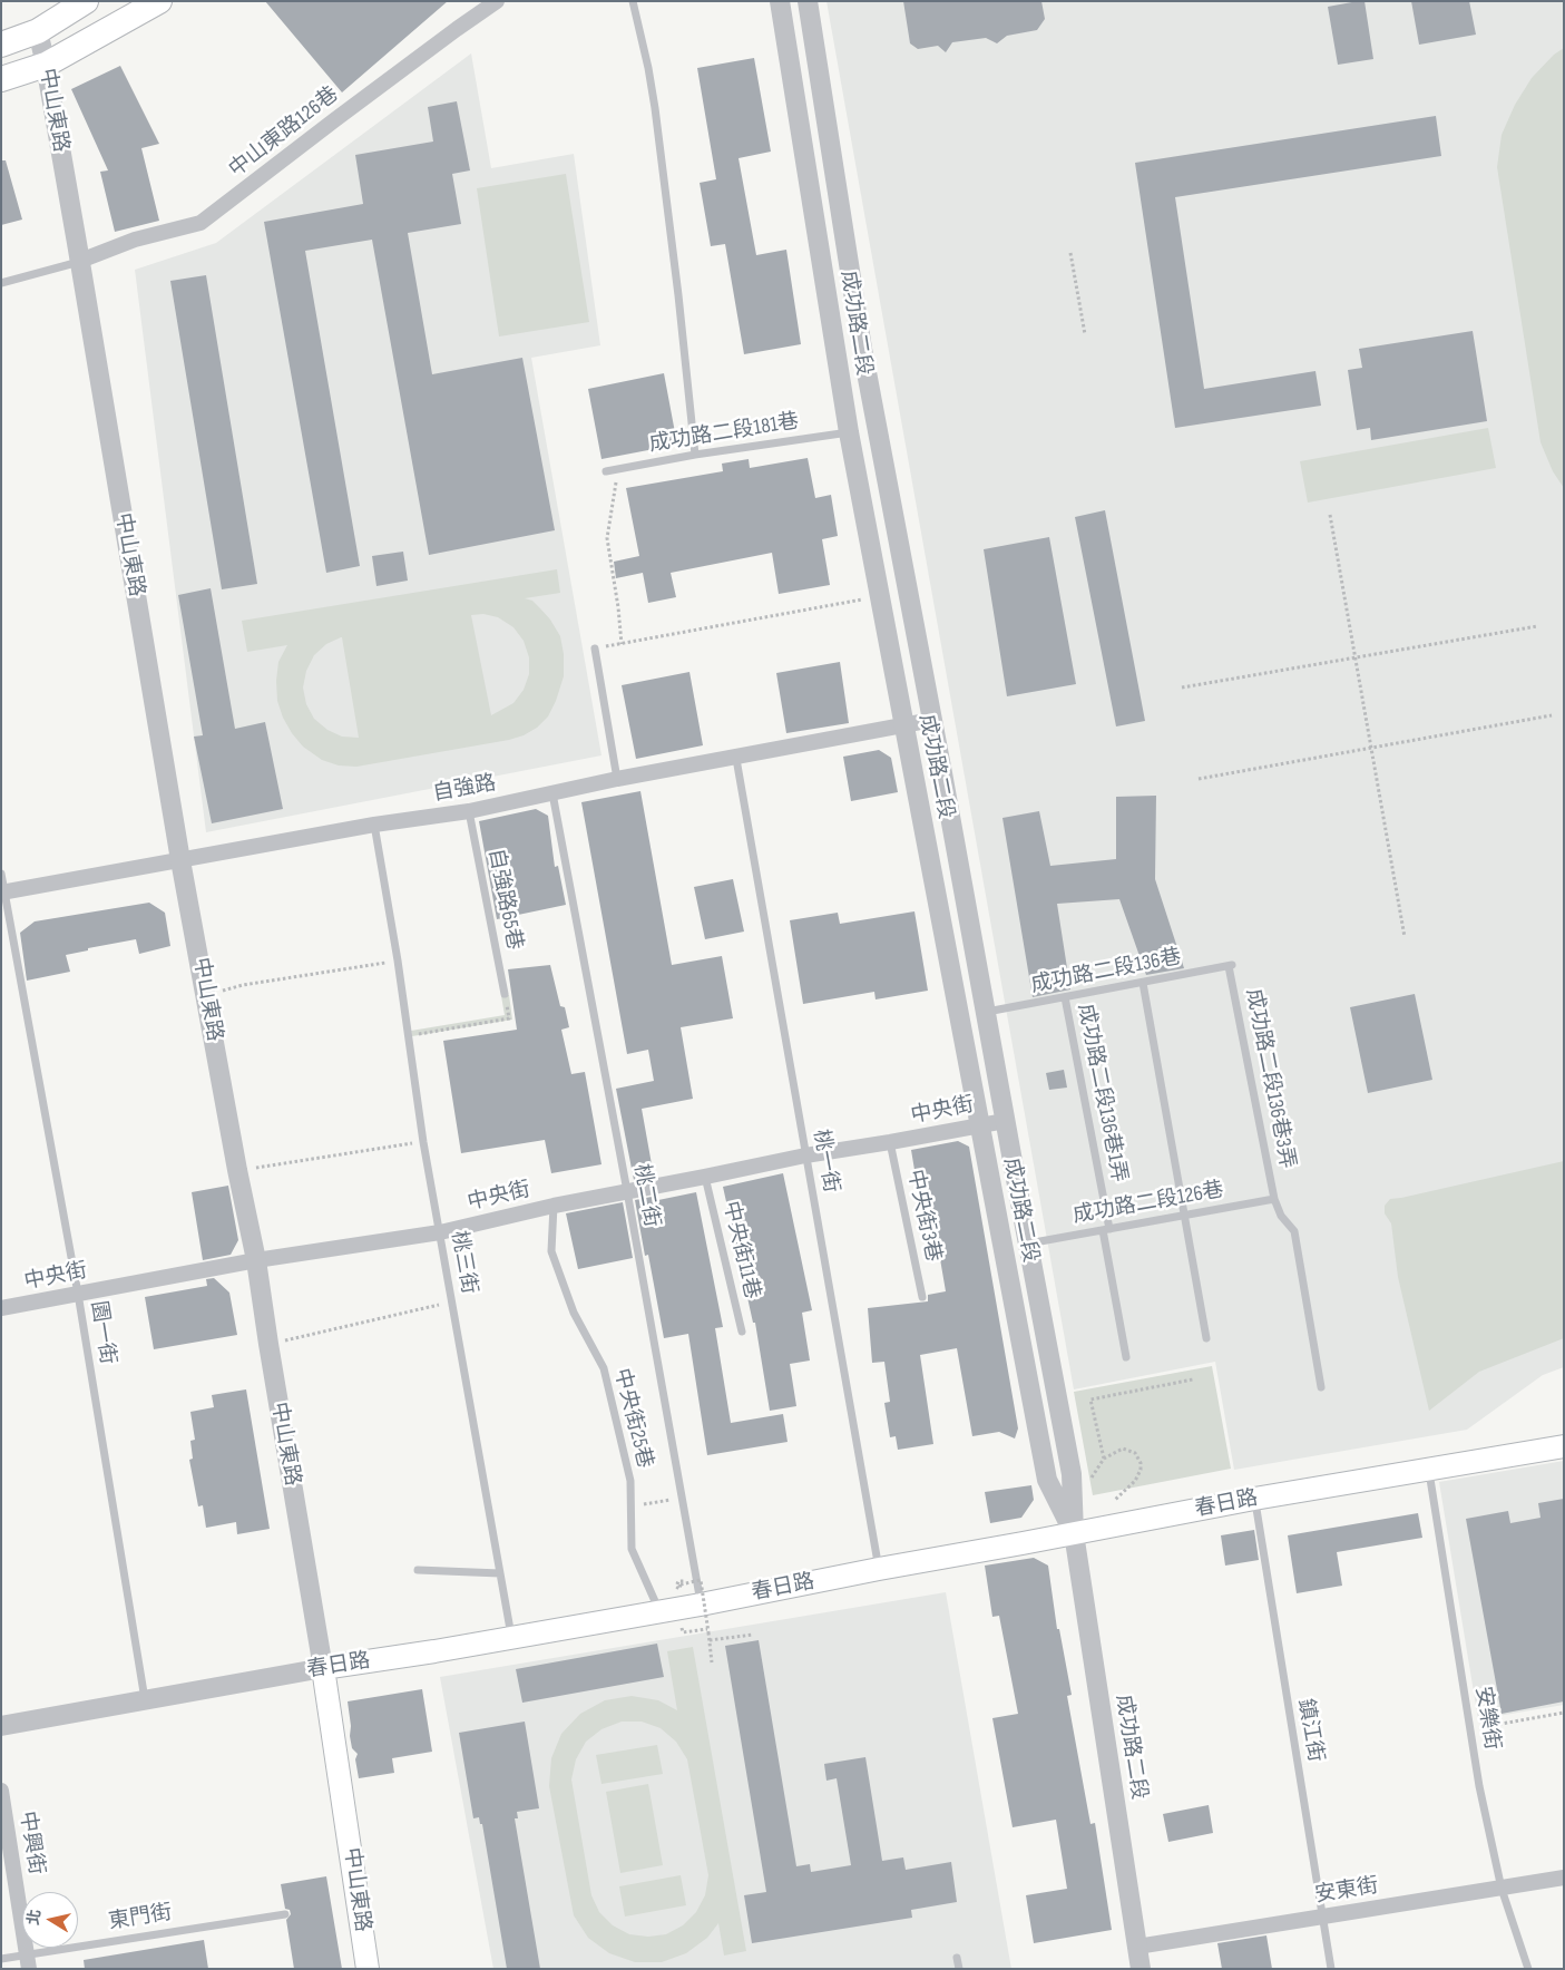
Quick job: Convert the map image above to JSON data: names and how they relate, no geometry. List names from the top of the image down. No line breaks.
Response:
{"streets":{"main road":["中山東路","春日路"],"street":["中山東路126巷","成功路二段","自強路","中央街","中興街","安東街"],"lane":["成功路二段181巷","自強路65巷","成功路二段136巷","成功路二段136巷3弄","成功路二段136巷1弄","桃一街","桃二街","成功路二段126巷","中央街3巷","中央街11巷","桃三街","園一街","中央街25巷","安樂街","鎮江街","東門街"]},"crossings":[["中山東路","中山東路126巷"],["中山東路","自強路"],["中山東路","中央街"],["中山東路","春日路"],["成功路二段","成功路二段181巷"],["成功路二段","自強路"],["成功路二段","成功路二段136巷"],["成功路二段","中央街"],["成功路二段","成功路二段126巷"],["成功路二段","春日路"],["成功路二段","安東街"],["自強路","自強路65巷"],["自強路","桃一街"],["自強路","桃二街"],["自強路","桃三街"],["自強路","園一街"],["成功路二段136巷","成功路二段136巷3弄"],["成功路二段136巷","成功路二段136巷1弄"],["成功路二段136巷3弄","成功路二段126巷"],["成功路二段136巷1弄","成功路二段126巷"],["中央街","桃一街"],["中央街","桃二街"],["中央街","中央街3巷"],["中央街","中央街11巷"],["中央街","桃三街"],["中央街","園一街"],["中央街","中央街25巷"],["桃一街","春日路"],["桃二街","春日路"],["桃三街","春日路"],["園一街","春日路"],["中央街25巷","春日路"],["春日路","安樂街"],["春日路","鎮江街"],["安樂街","安東街"],["鎮江街","安東街"],["中興街","東門街"]],"north":"left"}
